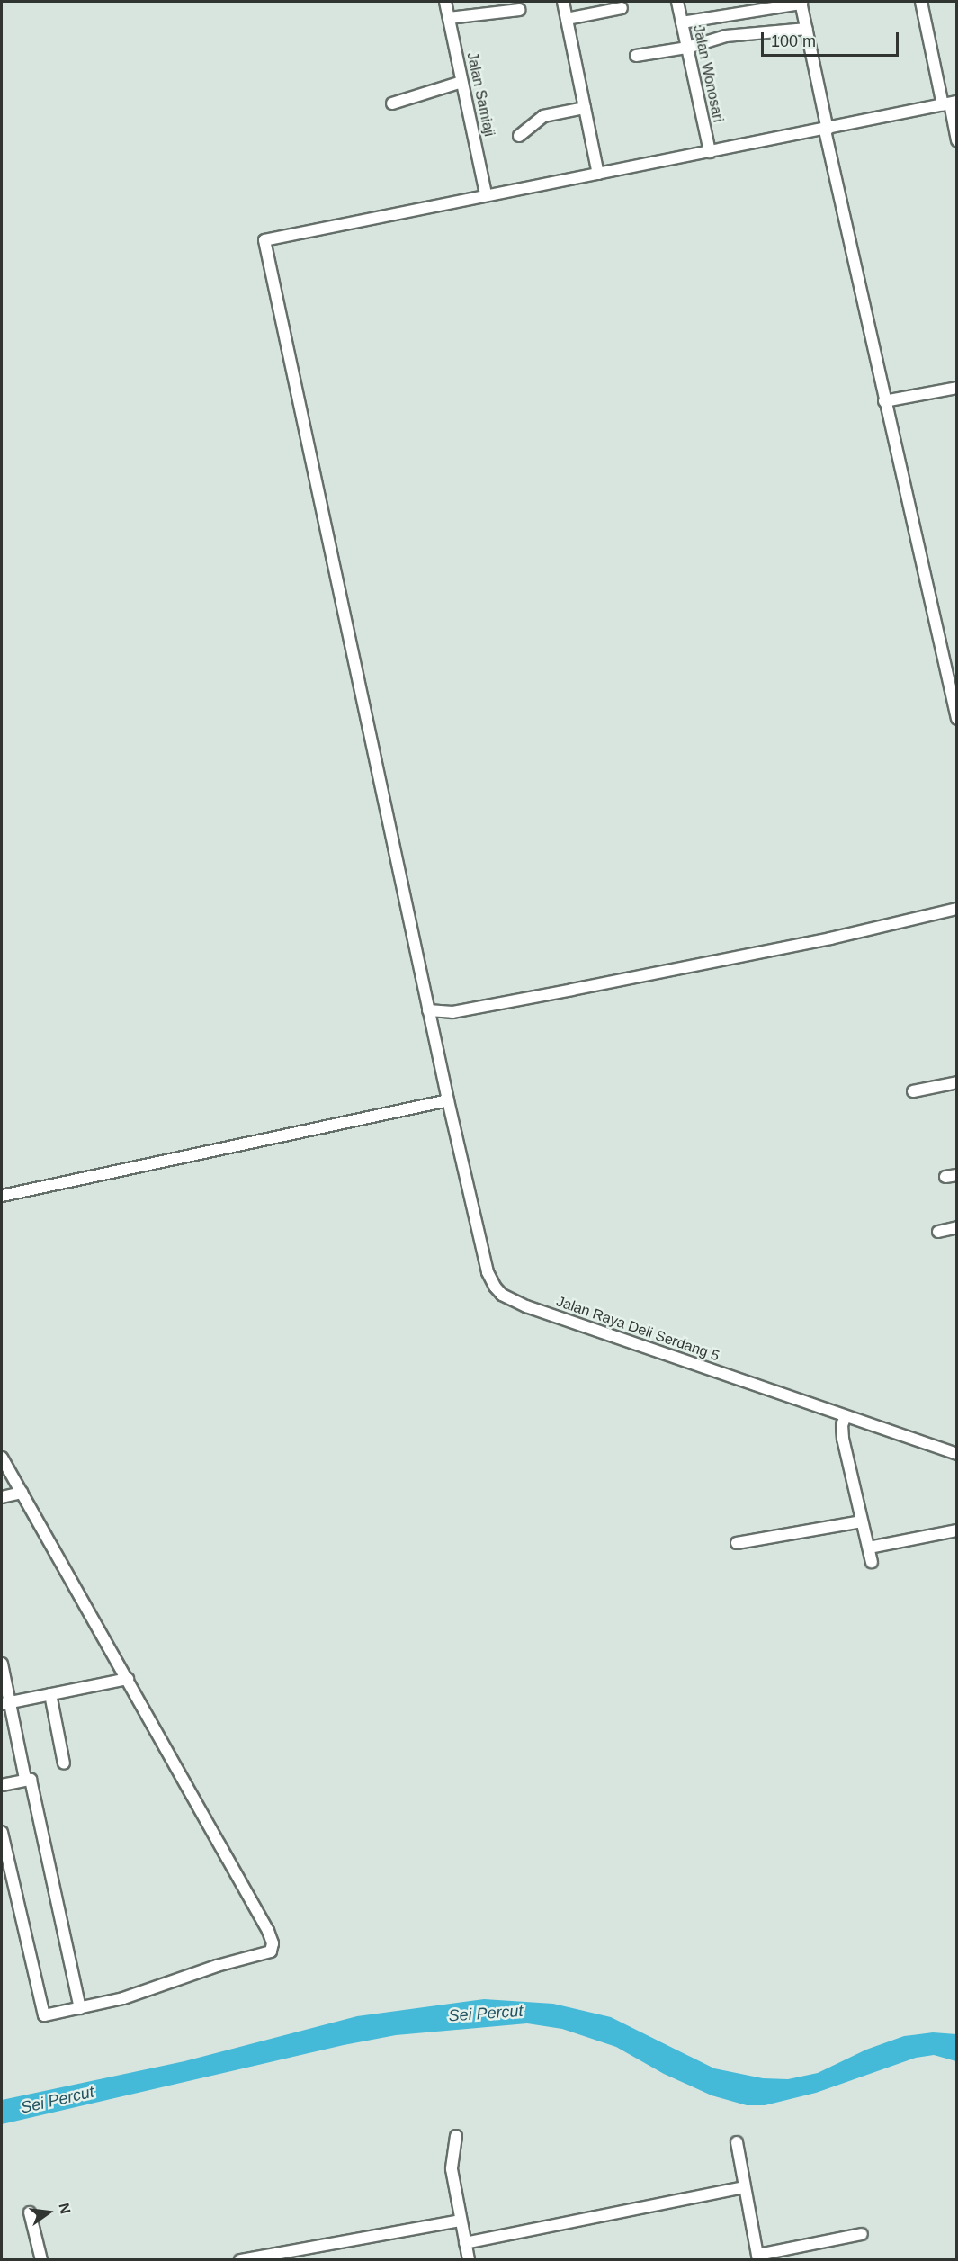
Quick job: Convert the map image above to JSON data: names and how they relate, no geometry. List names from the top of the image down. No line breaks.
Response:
{"streets":{"street":["Jalan Wonosari","Jalan Samiaji","Jalan Raya Deli Serdang 5"]},"crossings":[["Jalan Samiaji","Jalan Raya Deli Serdang 5"]],"water":["Sei Percut"],"scale_bar":"100 m","north":"right"}
